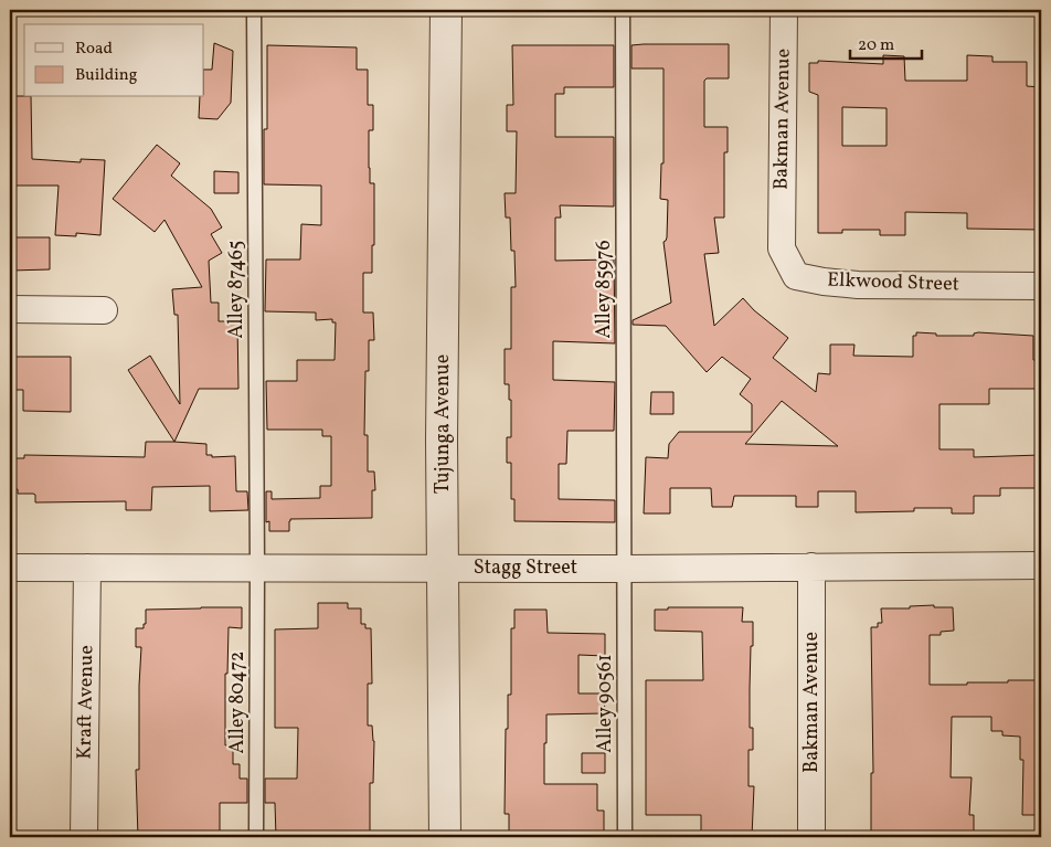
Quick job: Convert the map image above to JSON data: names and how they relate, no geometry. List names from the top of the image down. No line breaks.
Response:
{"streets":{"street":["Bakman Avenue","Elkwood Street","Tujunga Avenue","Stagg Street","Kraft Avenue"],"lane":["Alley 87465","Alley 85976","Alley 80472","Alley 90561"]},"crossings":[["Bakman Avenue","Elkwood Street"],["Bakman Avenue","Stagg Street"],["Alley 87465","Stagg Street"],["Alley 87465","Alley 80472"],["Alley 85976","Stagg Street"],["Alley 85976","Alley 90561"],["Tujunga Avenue","Stagg Street"],["Stagg Street","Kraft Avenue"],["Stagg Street","Alley 80472"],["Stagg Street","Alley 90561"]],"legend":["Road","Building"],"scale_bar":"20 m"}
